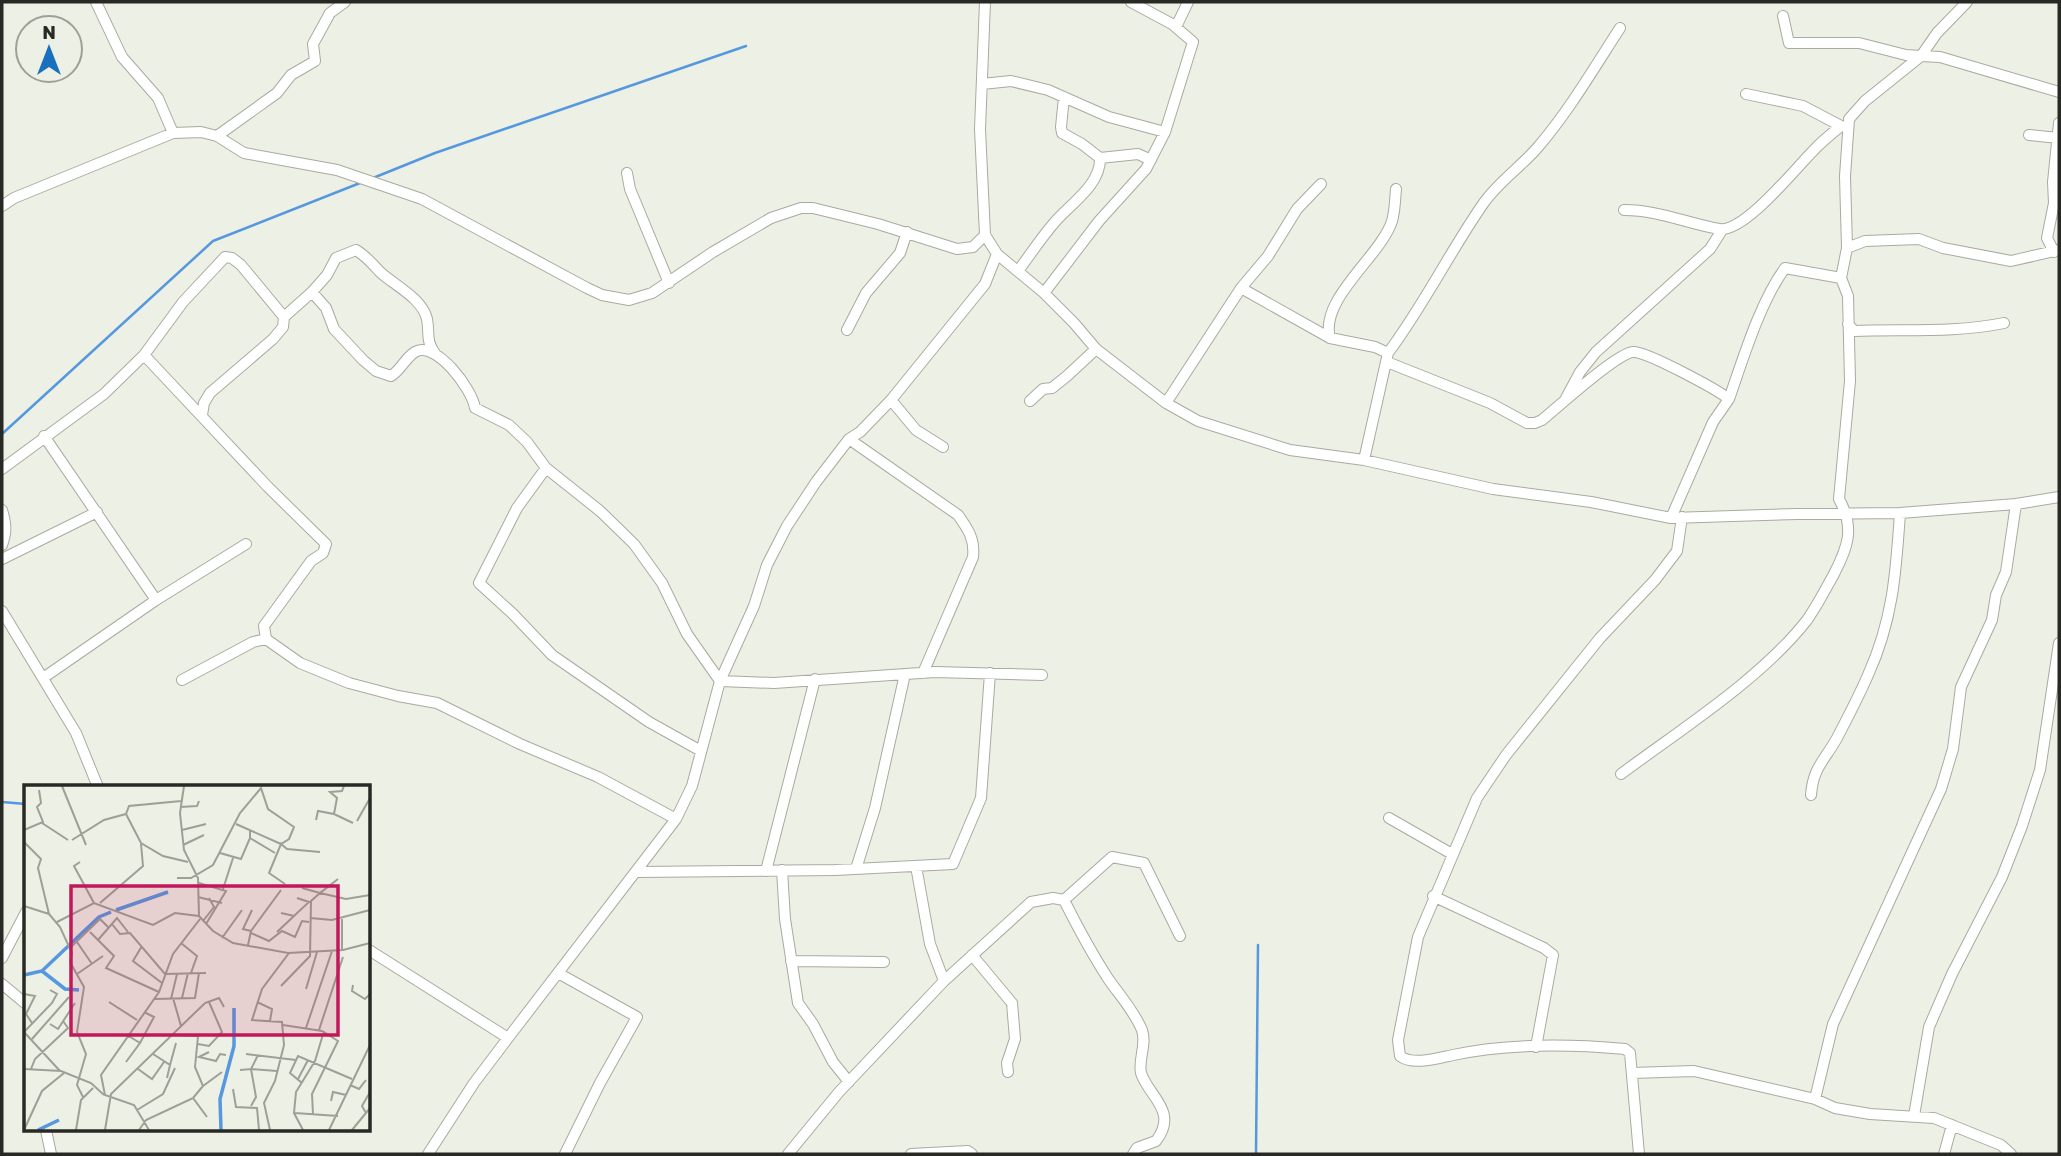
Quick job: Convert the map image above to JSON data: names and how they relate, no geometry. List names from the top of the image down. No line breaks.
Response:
{"north":"top"}
